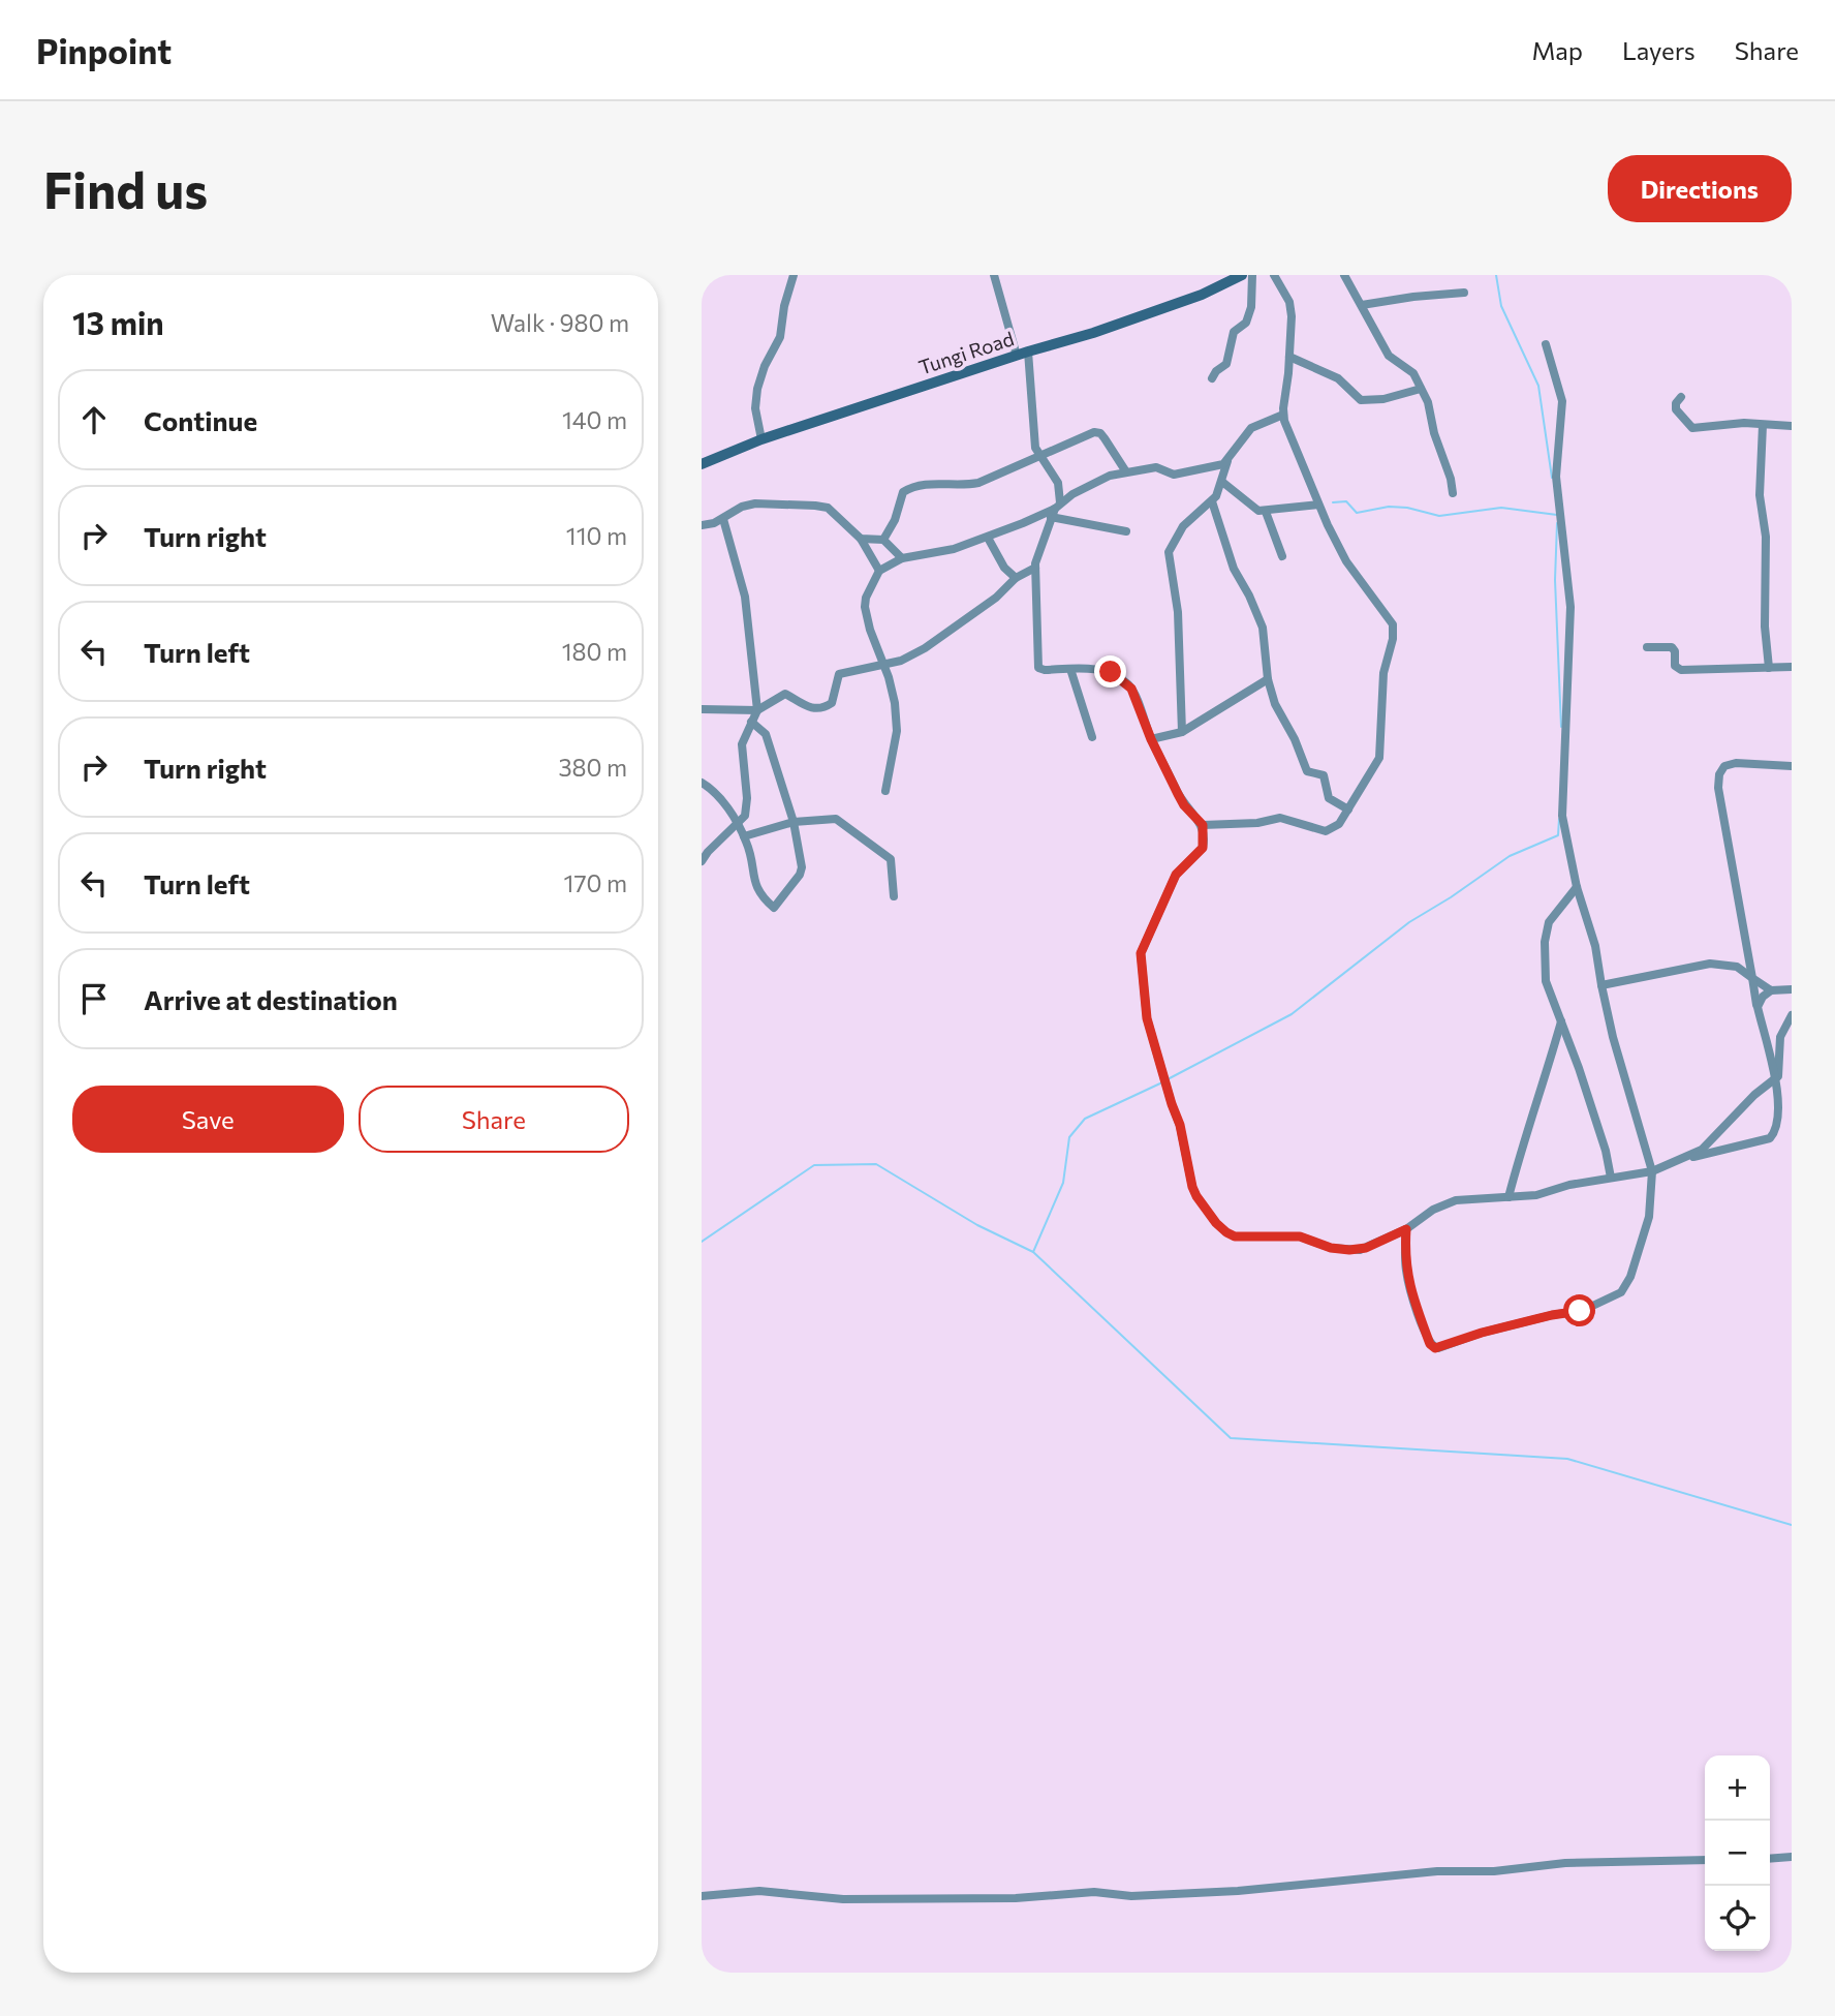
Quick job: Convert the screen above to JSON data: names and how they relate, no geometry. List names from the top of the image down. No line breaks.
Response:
{"streets":{"main road":["Tungi Road"]},"page":{"header":"Pinpoint","nav":["Map","Layers","Share"],"buttons":["Directions",["Save","Share"]],"title":"Find us","heading":["13 min","Walk · 980 m"],"list":[["Continue","140 m"],["Turn right","110 m"],["Turn left","180 m"],["Turn right","380 m"],["Turn left","170 m"],"Arrive at destination"],"map_buttons":["+","−"]}}
